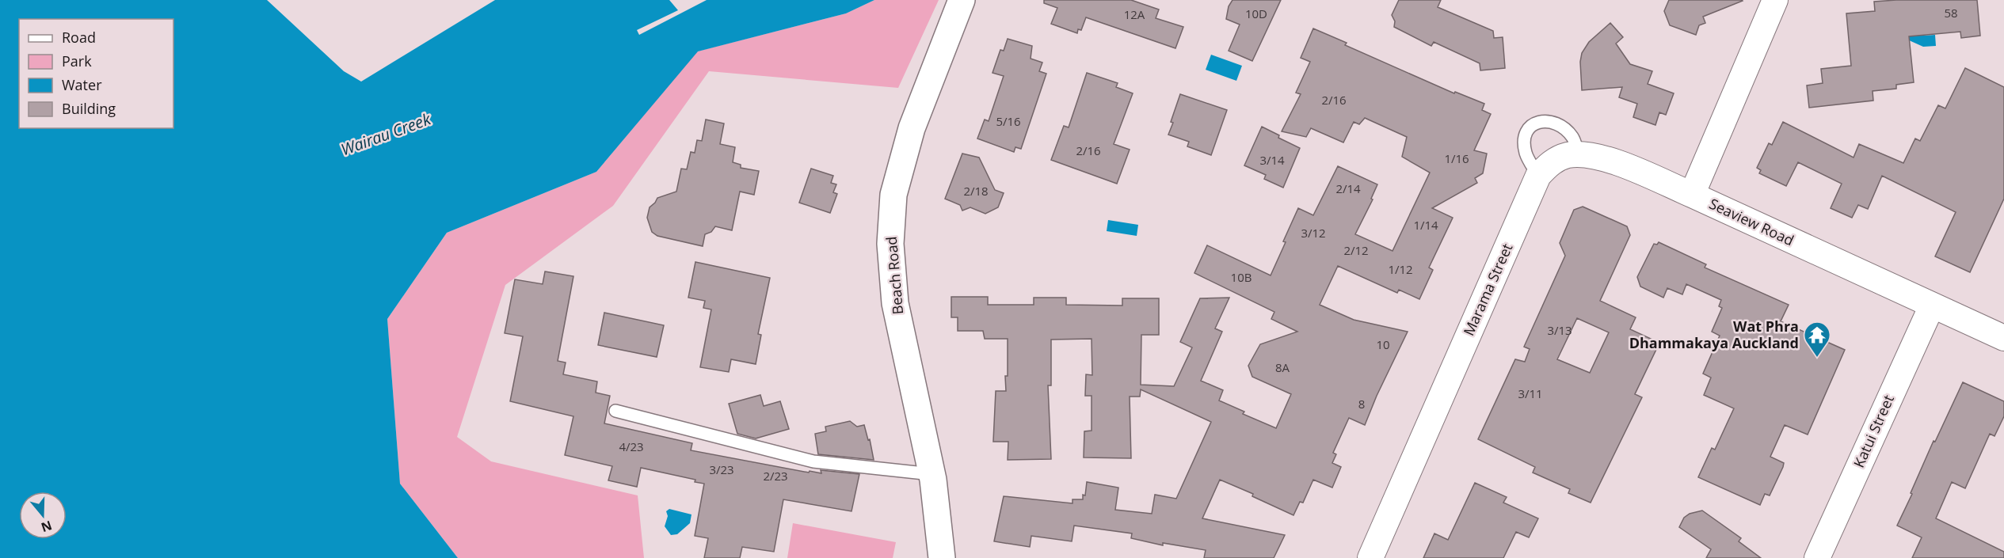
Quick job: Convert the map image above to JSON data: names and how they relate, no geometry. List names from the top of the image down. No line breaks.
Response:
{"streets":{"main road":["Beach Road"],"street":["Seaview Road","Marama Street","Katui Street"]},"crossings":[["Seaview Road","Marama Street"],["Seaview Road","Katui Street"]],"water":["Wairau Creek"],"places":{"temple":["Wat Phra Dhammakaya Auckland"]},"house_numbers":["58","10D","12A","2/16","5/16","2/16","1/16","3/14","2/14","2/18","1/14","3/12","2/12","1/12","10B","3/13","10","8A","3/11","8","4/23","3/23","2/23"],"legend":["Road","Park","Water","Building"],"north":"bottom"}
